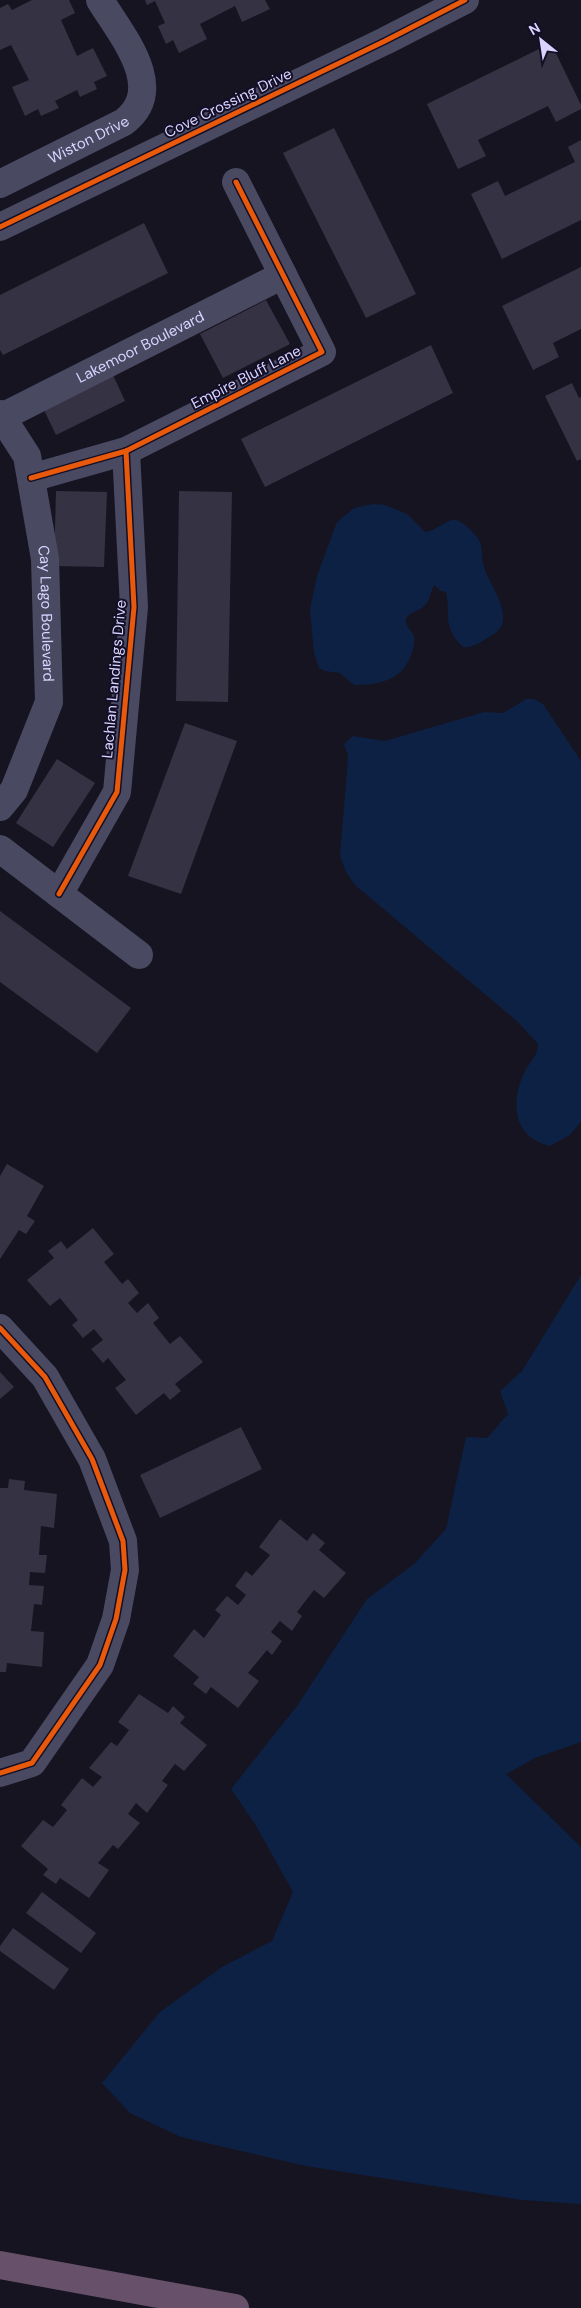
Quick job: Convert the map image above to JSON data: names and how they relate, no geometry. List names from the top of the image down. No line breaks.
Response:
{"streets":{"street":["Cove Crossing Drive","Wiston Drive","Lakemoor Boulevard","Empire Bluff Lane","Cay Lago Boulevard","Lachlan Landings Drive"]},"crossings":[["Lakemoor Boulevard","Empire Bluff Lane"],["Lakemoor Boulevard","Cay Lago Boulevard"],["Empire Bluff Lane","Cay Lago Boulevard"],["Empire Bluff Lane","Lachlan Landings Drive"]],"north":"top left"}
